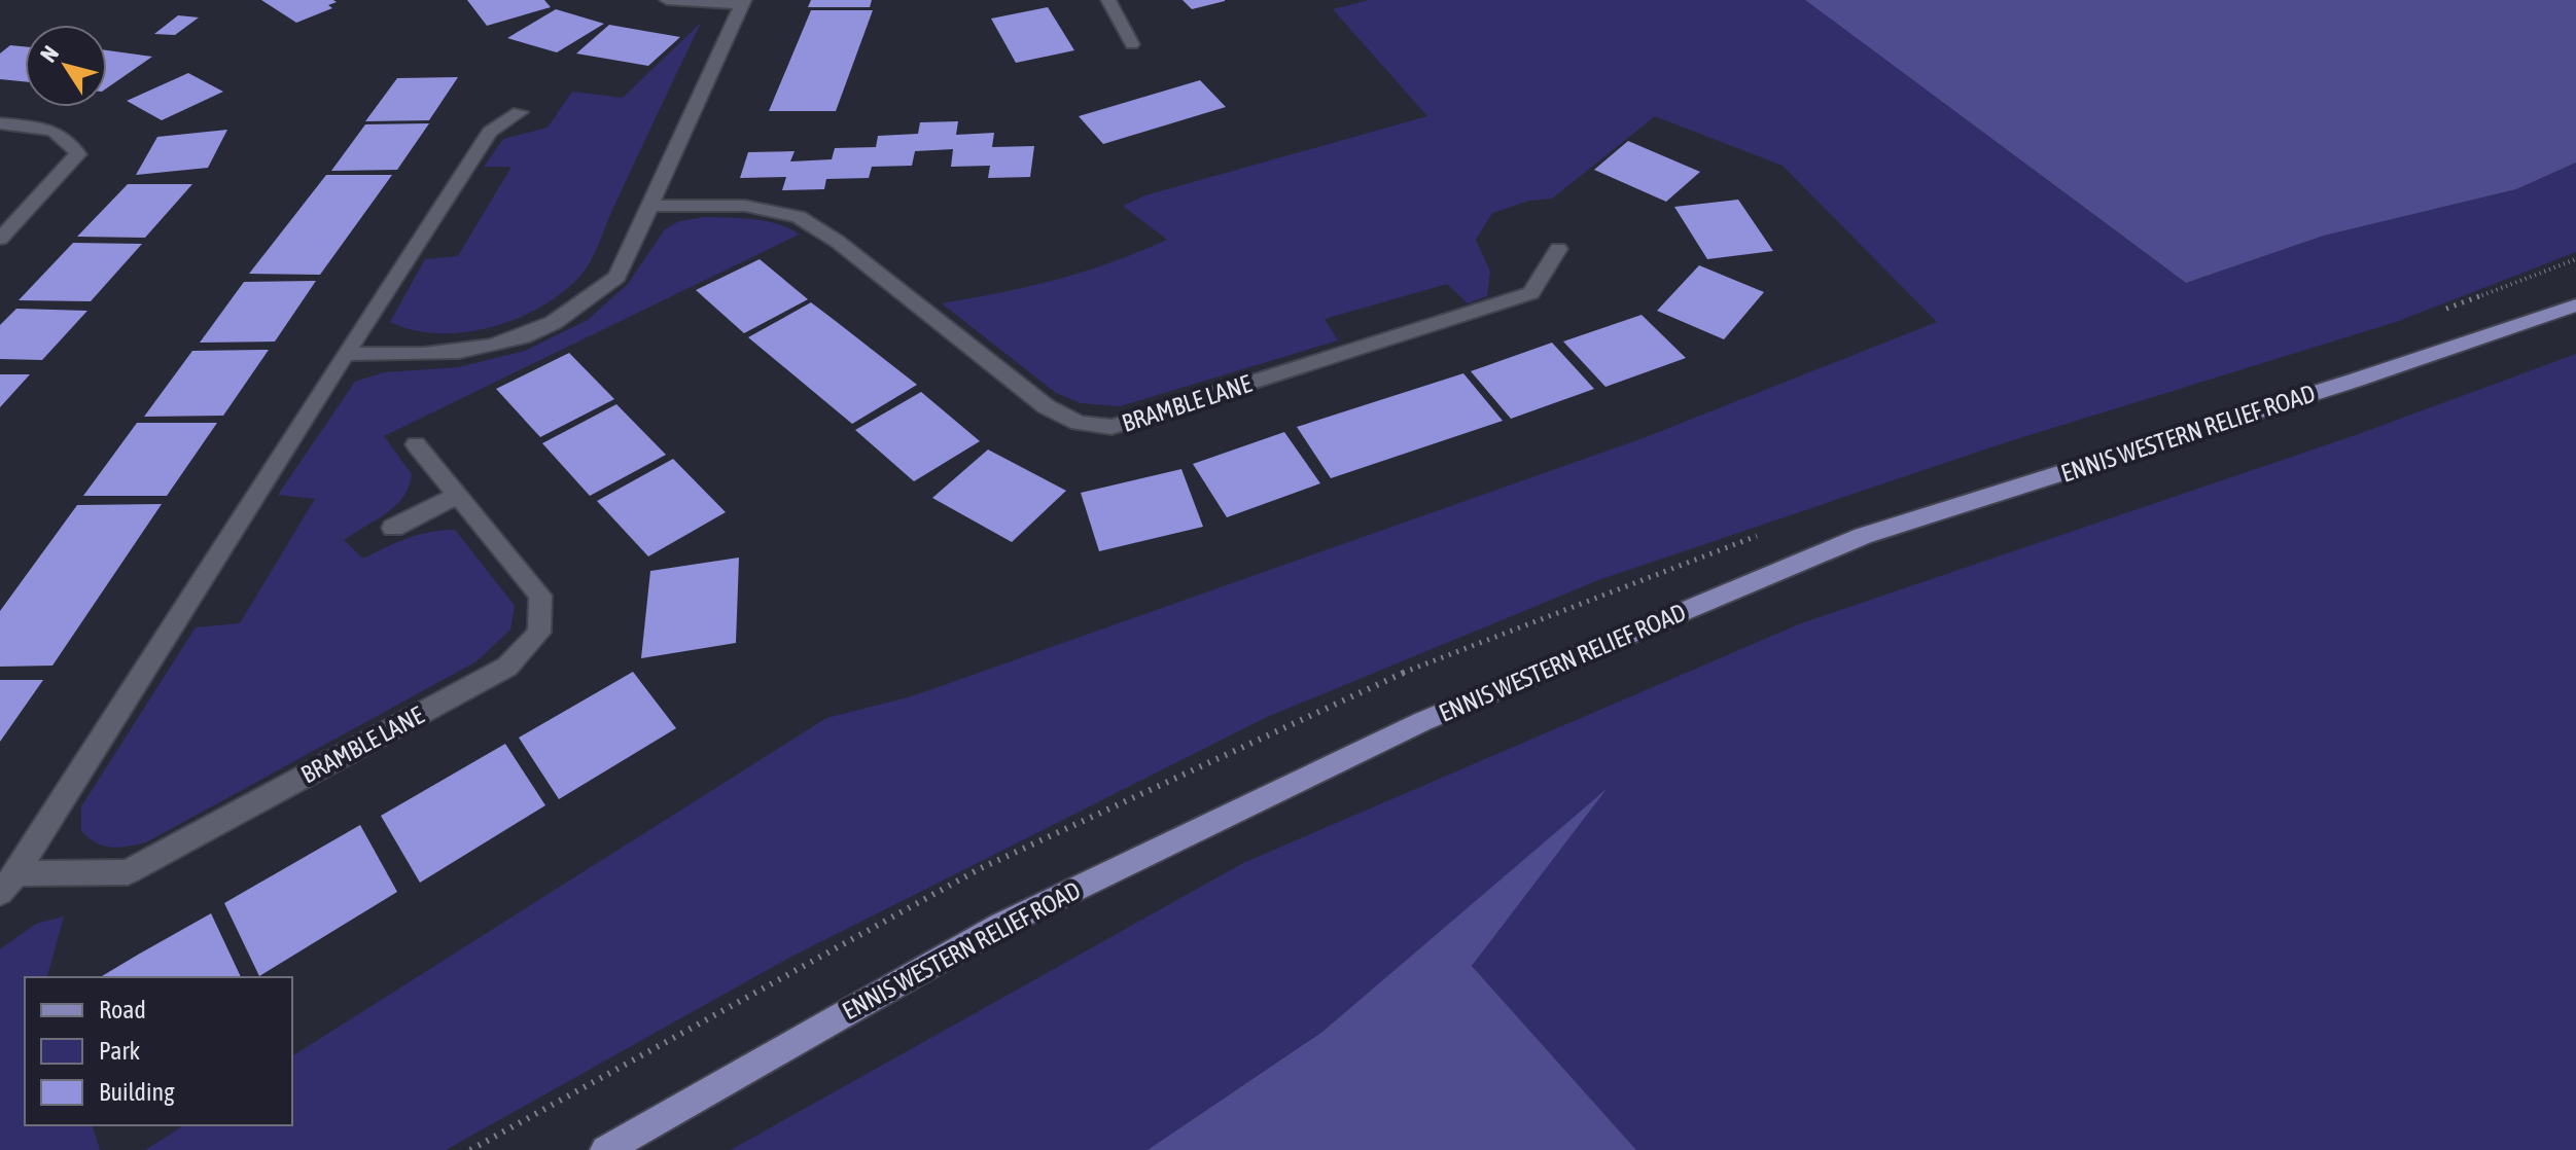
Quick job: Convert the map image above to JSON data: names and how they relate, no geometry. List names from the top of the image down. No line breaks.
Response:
{"streets":{"main road":["ENNIS WESTERN RELIEF ROAD"],"street":["BRAMBLE LANE"]},"legend":["Road","Park","Building"],"north":"top left"}
